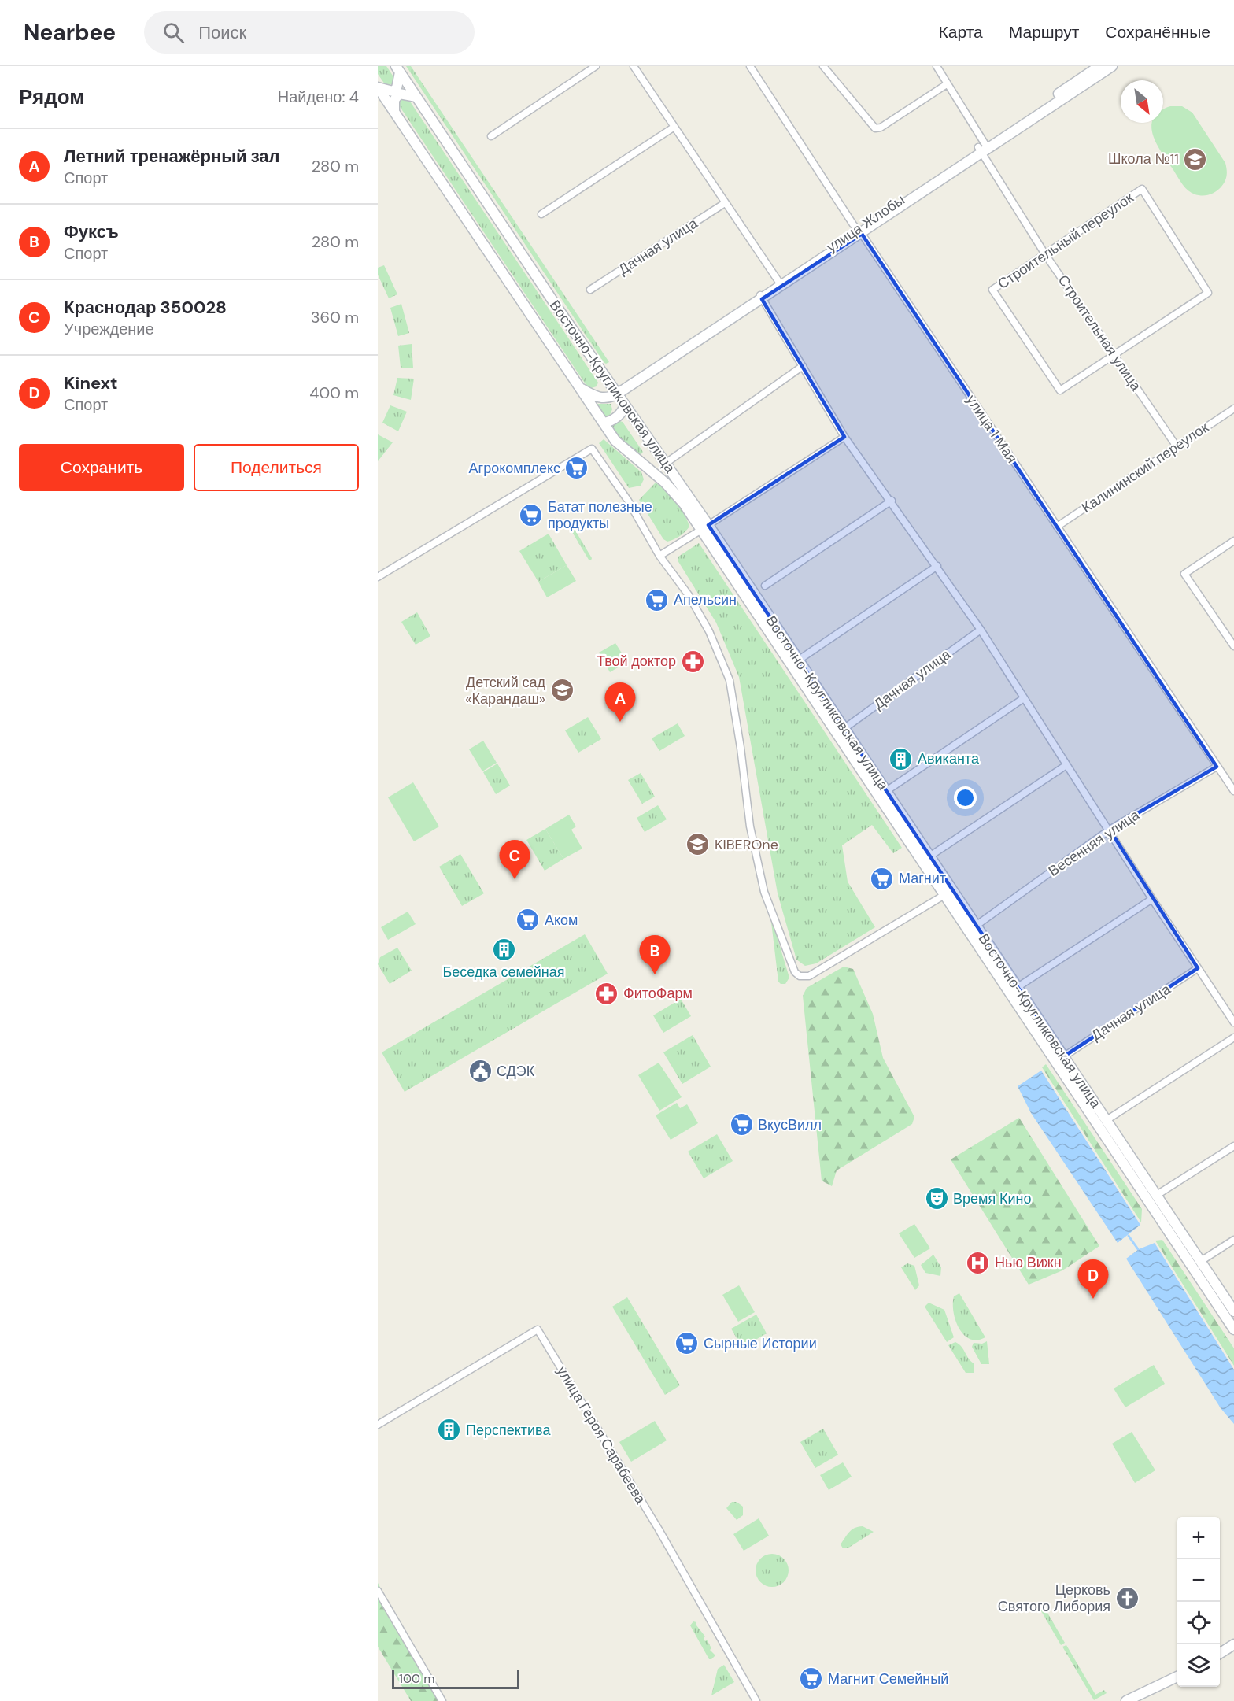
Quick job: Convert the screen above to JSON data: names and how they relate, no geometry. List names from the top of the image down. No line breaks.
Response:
{"streets":{"main road":["улица Жлобы","Восточно-Кругликовская улица"],"street":["Строительный переулок","Дачная улица","Строительная улица","улица 1 Мая","Калининский переулок","Весенняя улица","улица Героя Сарабеева"]},"crossings":[["улица Жлобы","Строительная улица"],["улица Жлобы","Восточно-Кругликовская улица"],["улица Жлобы","улица 1 Мая"],["Строительный переулок","Строительная улица"],["Дачная улица","Восточно-Кругликовская улица"],["Строительная улица","Калининский переулок"],["Восточно-Кругликовская улица","Весенняя улица"],["улица 1 Мая","Калининский переулок"],["улица 1 Мая","Весенняя улица"]],"places":{"school or university":["Школа №11","Детский сад «Карандаш»","KIBEROne"],"supermarket":["Агрокомплекс","Батат полезные продукты","Апельсин","Магнит","Аком","ВкусВилл","Сырные Истории","Магнит Семейный"],"pharmacy":["Твой доктор","ФитоФарм"],"building":["Авиканта","Беседка семейная","Перспектива"],"public building":["СДЭК"],"theatre":["Время Кино"],"hospital":["Нью Вижн"],"church":["Церковь Святого Либория"]},"scale_bar":"100 m","north":"bottom right","page":{"header":"Nearbee","search":"Поиск","nav":["Карта","Маршрут","Сохранённые"],"heading":["Рядом","Найдено: 4"],"list":[{"mark":"A","name":"Летний тренажёрный зал","note":"Спорт","value":"280 m"},{"mark":"B","name":"Фуксъ","note":"Спорт","value":"280 m"},{"mark":"C","name":"Краснодар 350028","note":"Учреждение","value":"360 m"},{"mark":"D","name":"Kinext","note":"Спорт","value":"400 m"}],"buttons":["Сохранить","Поделиться"],"pins":["A","C","B","D"],"map_buttons":["+","−"],"scale":"100 m"}}
